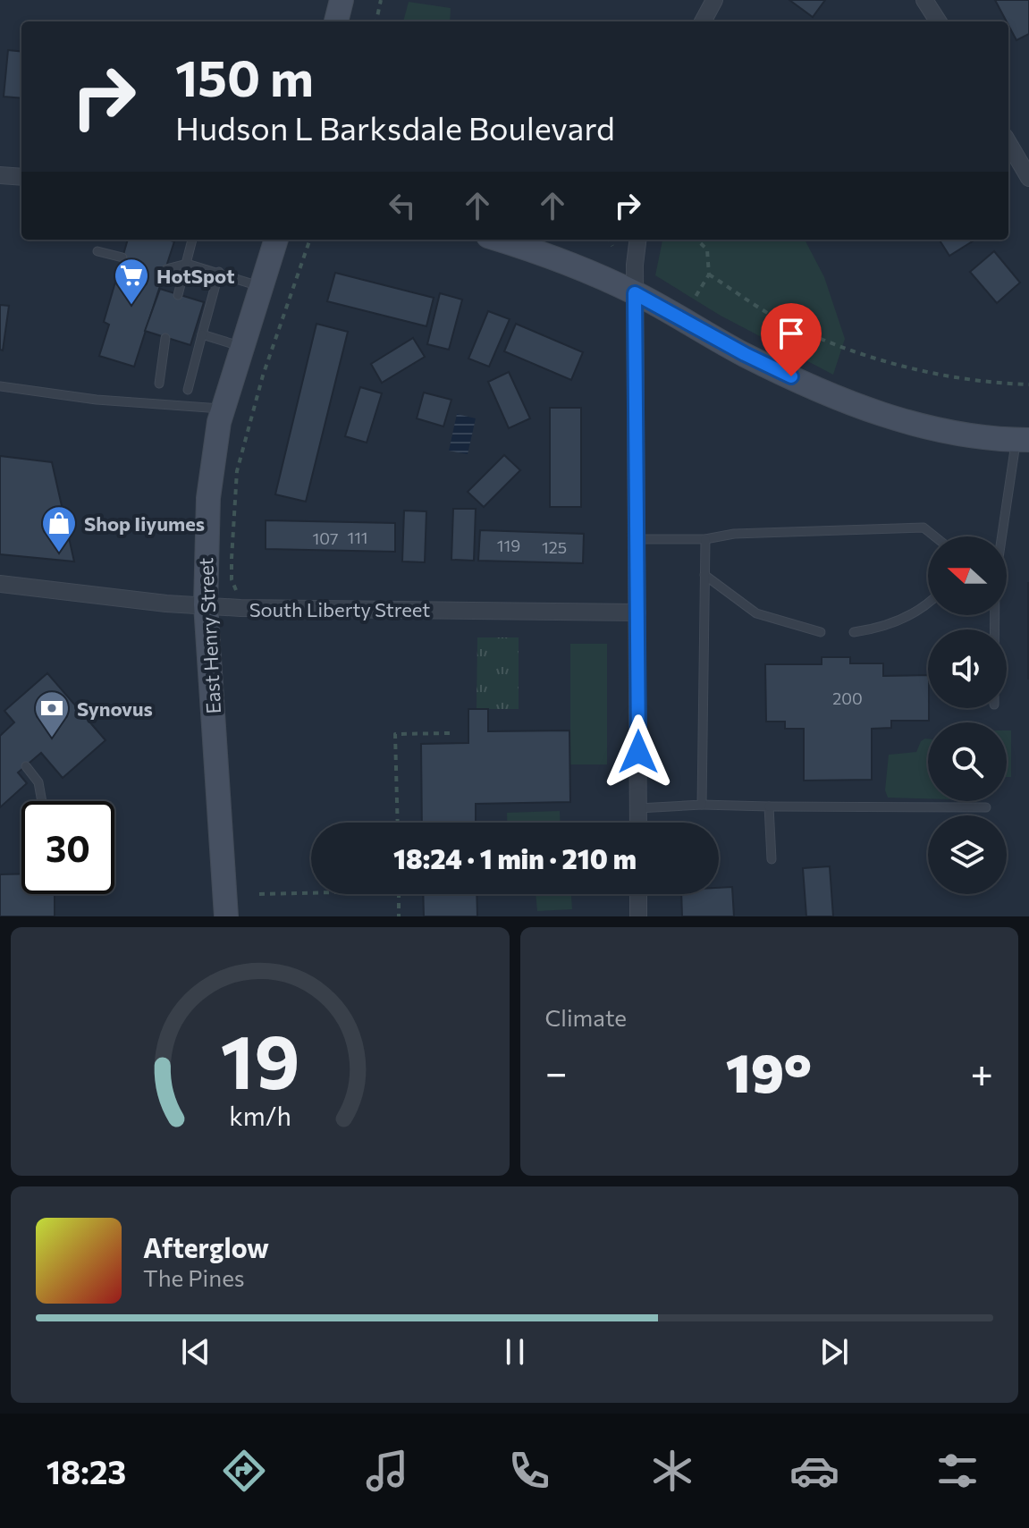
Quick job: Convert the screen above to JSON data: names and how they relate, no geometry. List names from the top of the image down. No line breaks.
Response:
{"streets":{"main road":["East Henry Street"],"street":["South Liberty Street"]},"crossings":[["South Liberty Street","East Henry Street"]],"places":{"supermarket":["HotSpot"],"shop":["Shop Iiyumes"],"bank":["Synovus"]},"house_numbers":["111","107","119","125","200"],"north":"left","page":{"turn":["150 m","Hudson L Barksdale Boulevard"],"limit":"30","trip":"18:24 · 1 min · 210 m","tile":"Climate","heat":["−","19°","+"],"song":["Afterglow","The Pines"],"tabs":"18:23","gauge":["19","km/h"]}}
